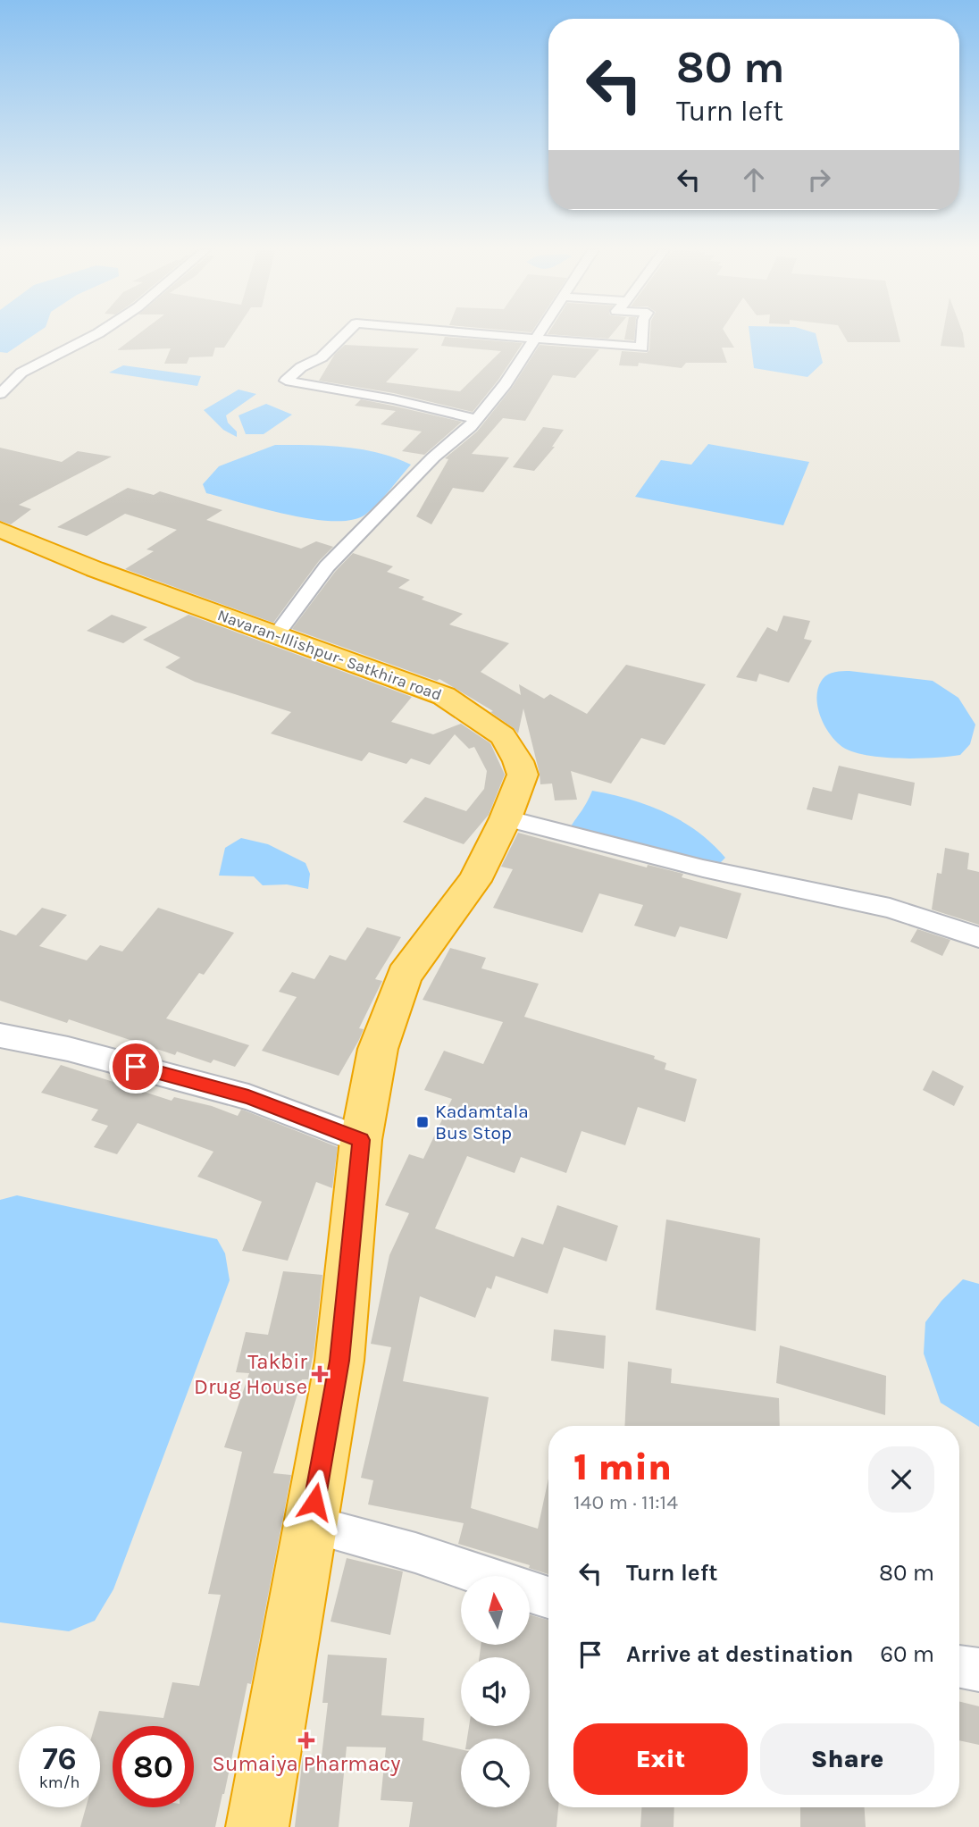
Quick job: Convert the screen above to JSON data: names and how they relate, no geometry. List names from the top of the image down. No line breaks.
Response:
{"streets":{"highway":["Navaran-Illishpur- Satkhira road"]},"places":{"transit":["Kadamtala Bus Stop"],"health":["Takbir Drug House","Sumaiya Pharmacy"]},"north":"top","page":{"turn":["80 m","Turn left"],"heading":["1 min","140 m · 11:14"],"list":[{"name":"Turn left","value":"80 m"},{"name":"Arrive at destination","value":"60 m"}],"buttons":["Exit","Share"],"speed":"76 km/h","limit":"80"}}
